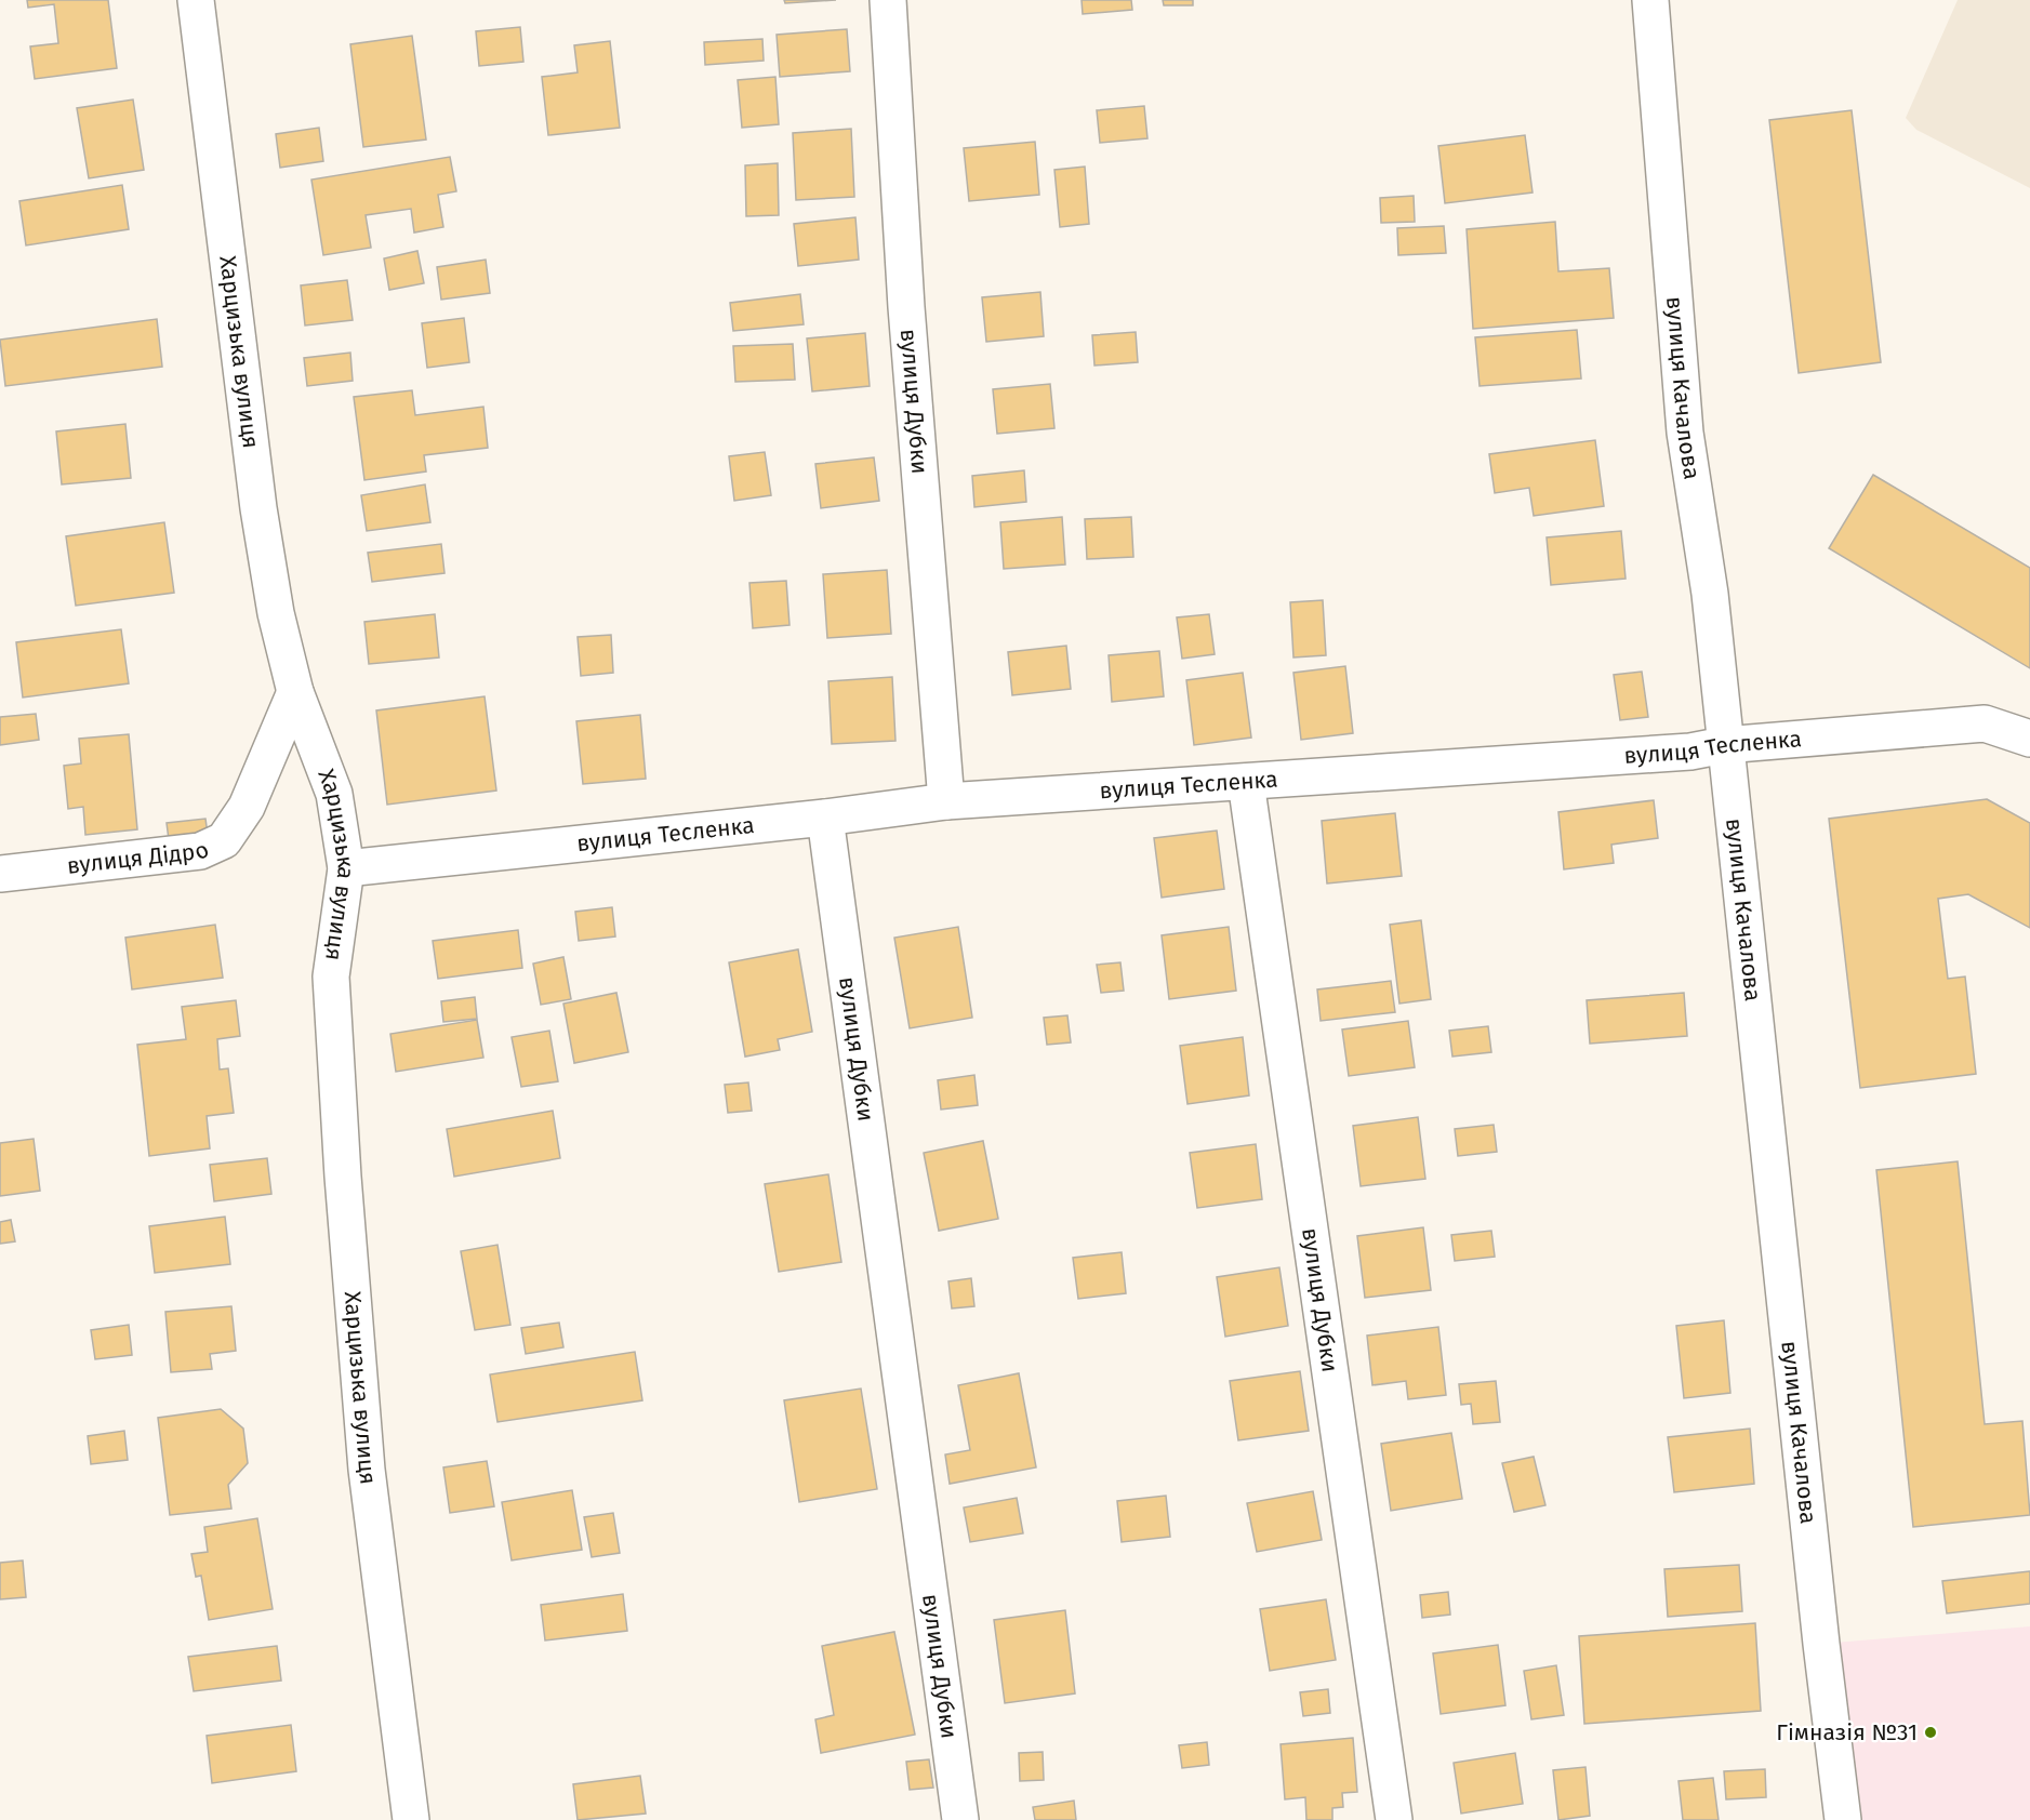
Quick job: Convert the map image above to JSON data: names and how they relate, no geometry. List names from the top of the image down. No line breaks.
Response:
{"streets":{"street":["Харцизька вулиця","вулиця Качалова","вулиця Дубки","вулиця Тесленка","вулиця Дідро"]},"crossings":[["Харцизька вулиця","вулиця Тесленка"],["Харцизька вулиця","вулиця Дідро"],["вулиця Качалова","вулиця Тесленка"],["вулиця Дубки","вулиця Тесленка"]],"places":["Гімназія №31"]}
